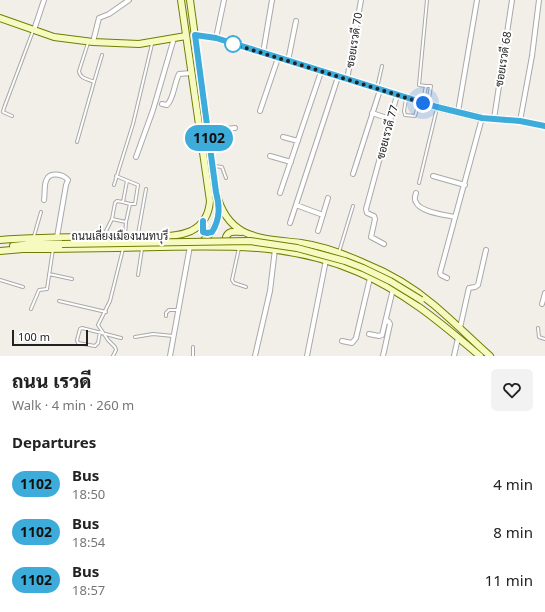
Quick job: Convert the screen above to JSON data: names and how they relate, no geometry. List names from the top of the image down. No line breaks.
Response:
{"streets":{"main road":["ถนนเลี่ยงเมืองนนทบุรี"],"street":["ซอยเรวดี 70","ซอยเรวดี 68","ซอยเรวดี 77"]},"lines":["bus line 1102"],"scale_bar":"100 m","page":{"on_map":"1102","scale":"100 m","heading":[["ถนน เรวดี","Walk · 4 min · 260 m"],"Departures"],"list":[{"mark":"1102","name":"Bus","note":"18:50","value":"4 min"},{"mark":"1102","name":"Bus","note":"18:54","value":"8 min"},{"mark":"1102","name":"Bus","note":"18:57","value":"11 min"}]}}
